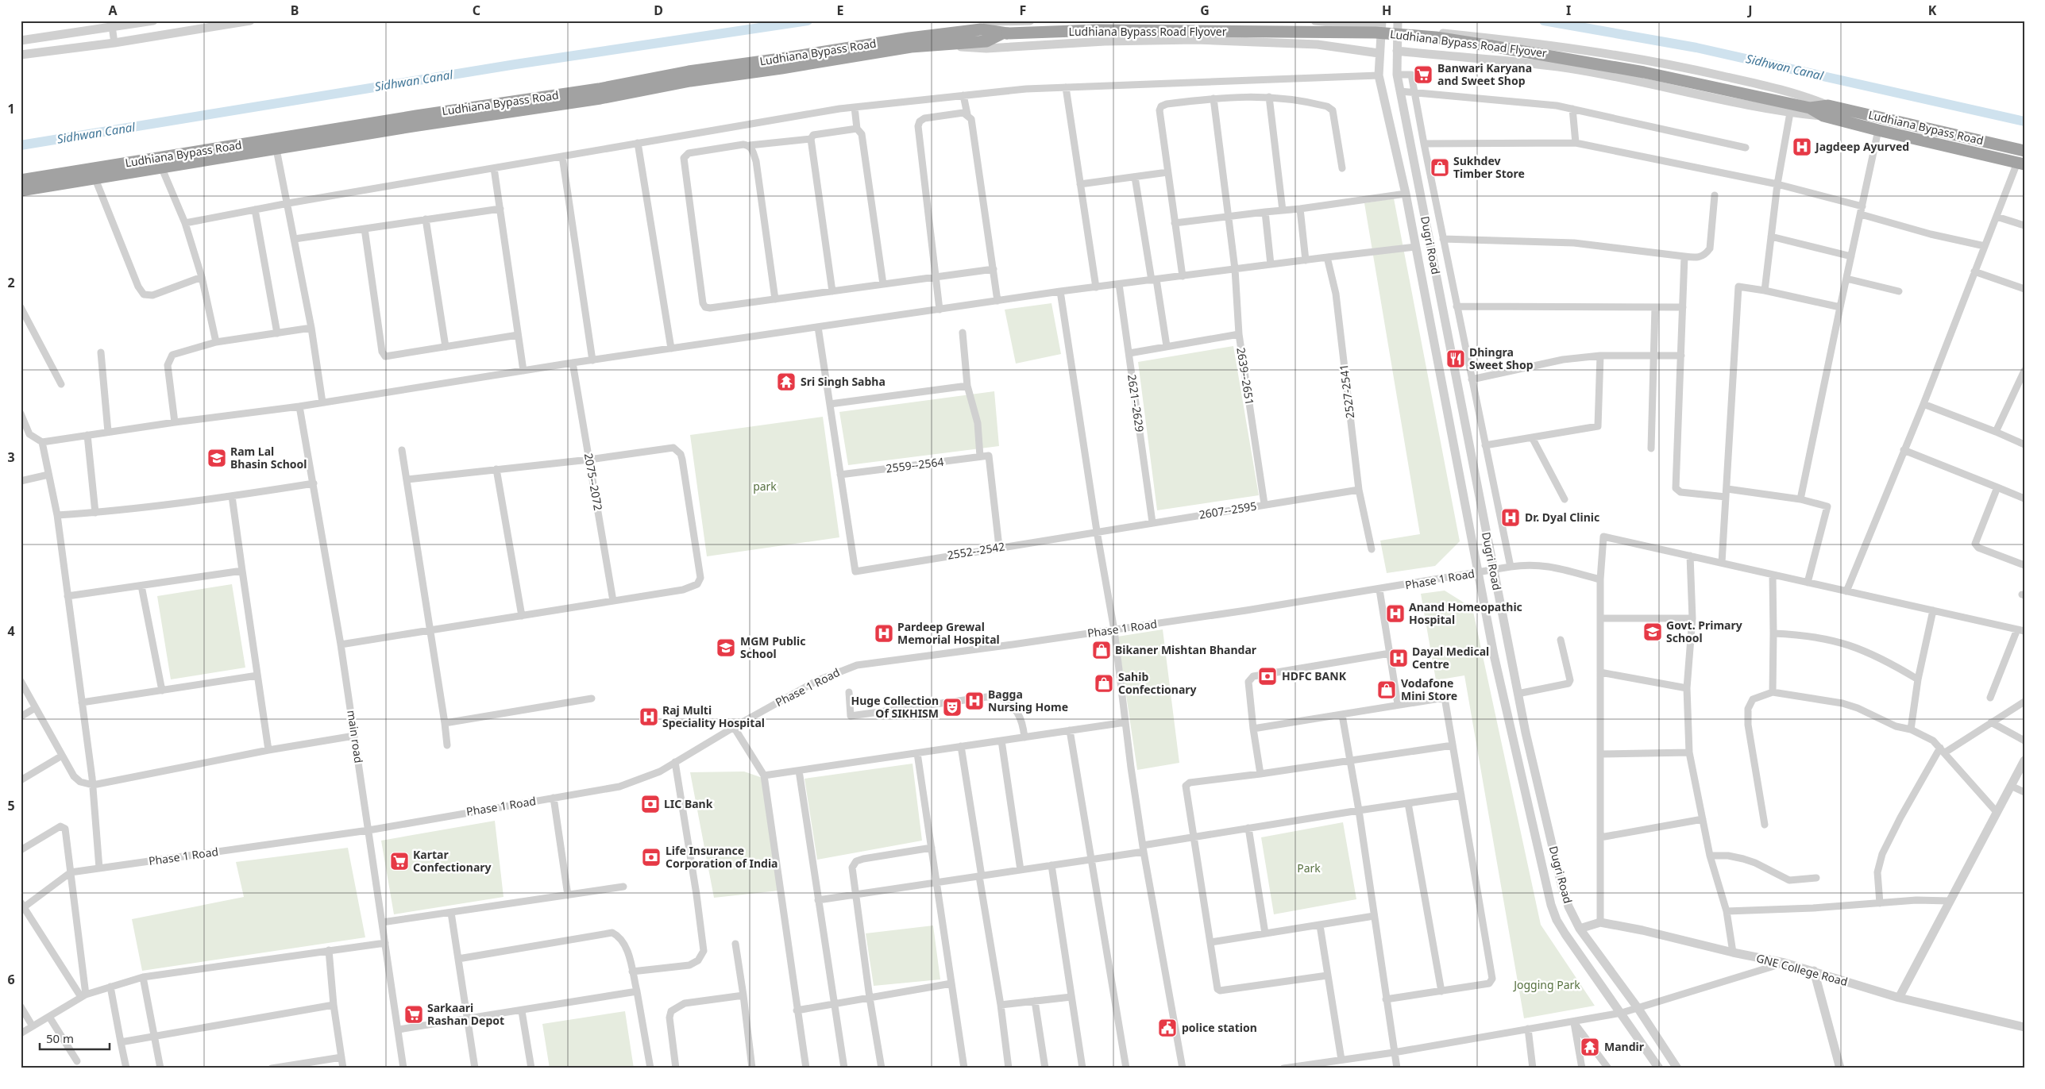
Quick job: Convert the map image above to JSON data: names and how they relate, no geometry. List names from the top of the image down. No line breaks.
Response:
{"streets":{"highway":["Ludhiana Bypass Road Flyover","Ludhiana Bypass Road"],"street":["Dugri Road","2639--2651","2527-2541","2621--2629","2559--2564","2075--2072","2607--2595","2552--2542","Phase 1 Road","main road","GNE College Road"]},"crossings":[["Ludhiana Bypass Road Flyover","Ludhiana Bypass Road"],["Dugri Road","Phase 1 Road"],["Dugri Road","GNE College Road"],["2639--2651","2621--2629"],["2639--2651","2607--2595"],["2527-2541","2607--2595"],["2621--2629","2607--2595"],["2559--2564","2552--2542"],["2607--2595","2552--2542"],["Phase 1 Road","main road"]],"water":["Sidhwan Canal"],"parks":["park","Park","Jogging Park"],"places":{"supermarket":["Banwari Karyana and Sweet Shop","Kartar Confectionary","Sarkaari Rashan Depot"],"hospital":["Jagdeep Ayurved","Dr. Dyal Clinic","Anand Homeopathic Hospital","Pardeep Grewal Memorial Hospital","Dayal Medical Centre","Bagga Nursing Home","Raj Multi Speciality Hospital"],"shop":["Sukhdev Timber Store","Bikaner Mishtan Bhandar","Sahib Confectionary","Vodafone Mini Store"],"restaurant":["Dhingra Sweet Shop"],"temple":["Sri Singh Sabha","Mandir"],"school or university":["Ram Lal Bhasin School","Govt. Primary School","MGM Public School"],"bank":["HDFC BANK","LIC Bank","Life Insurance Corporation of India"],"theatre":["Huge Collection Of SIKHISM"],"public building":["police station"]},"scale_bar":"50 m","grid":{"columns":["A","B","C","D","E","F","G","H","I","J","K"],"rows":["1","2","3","4","5","6"]}}
